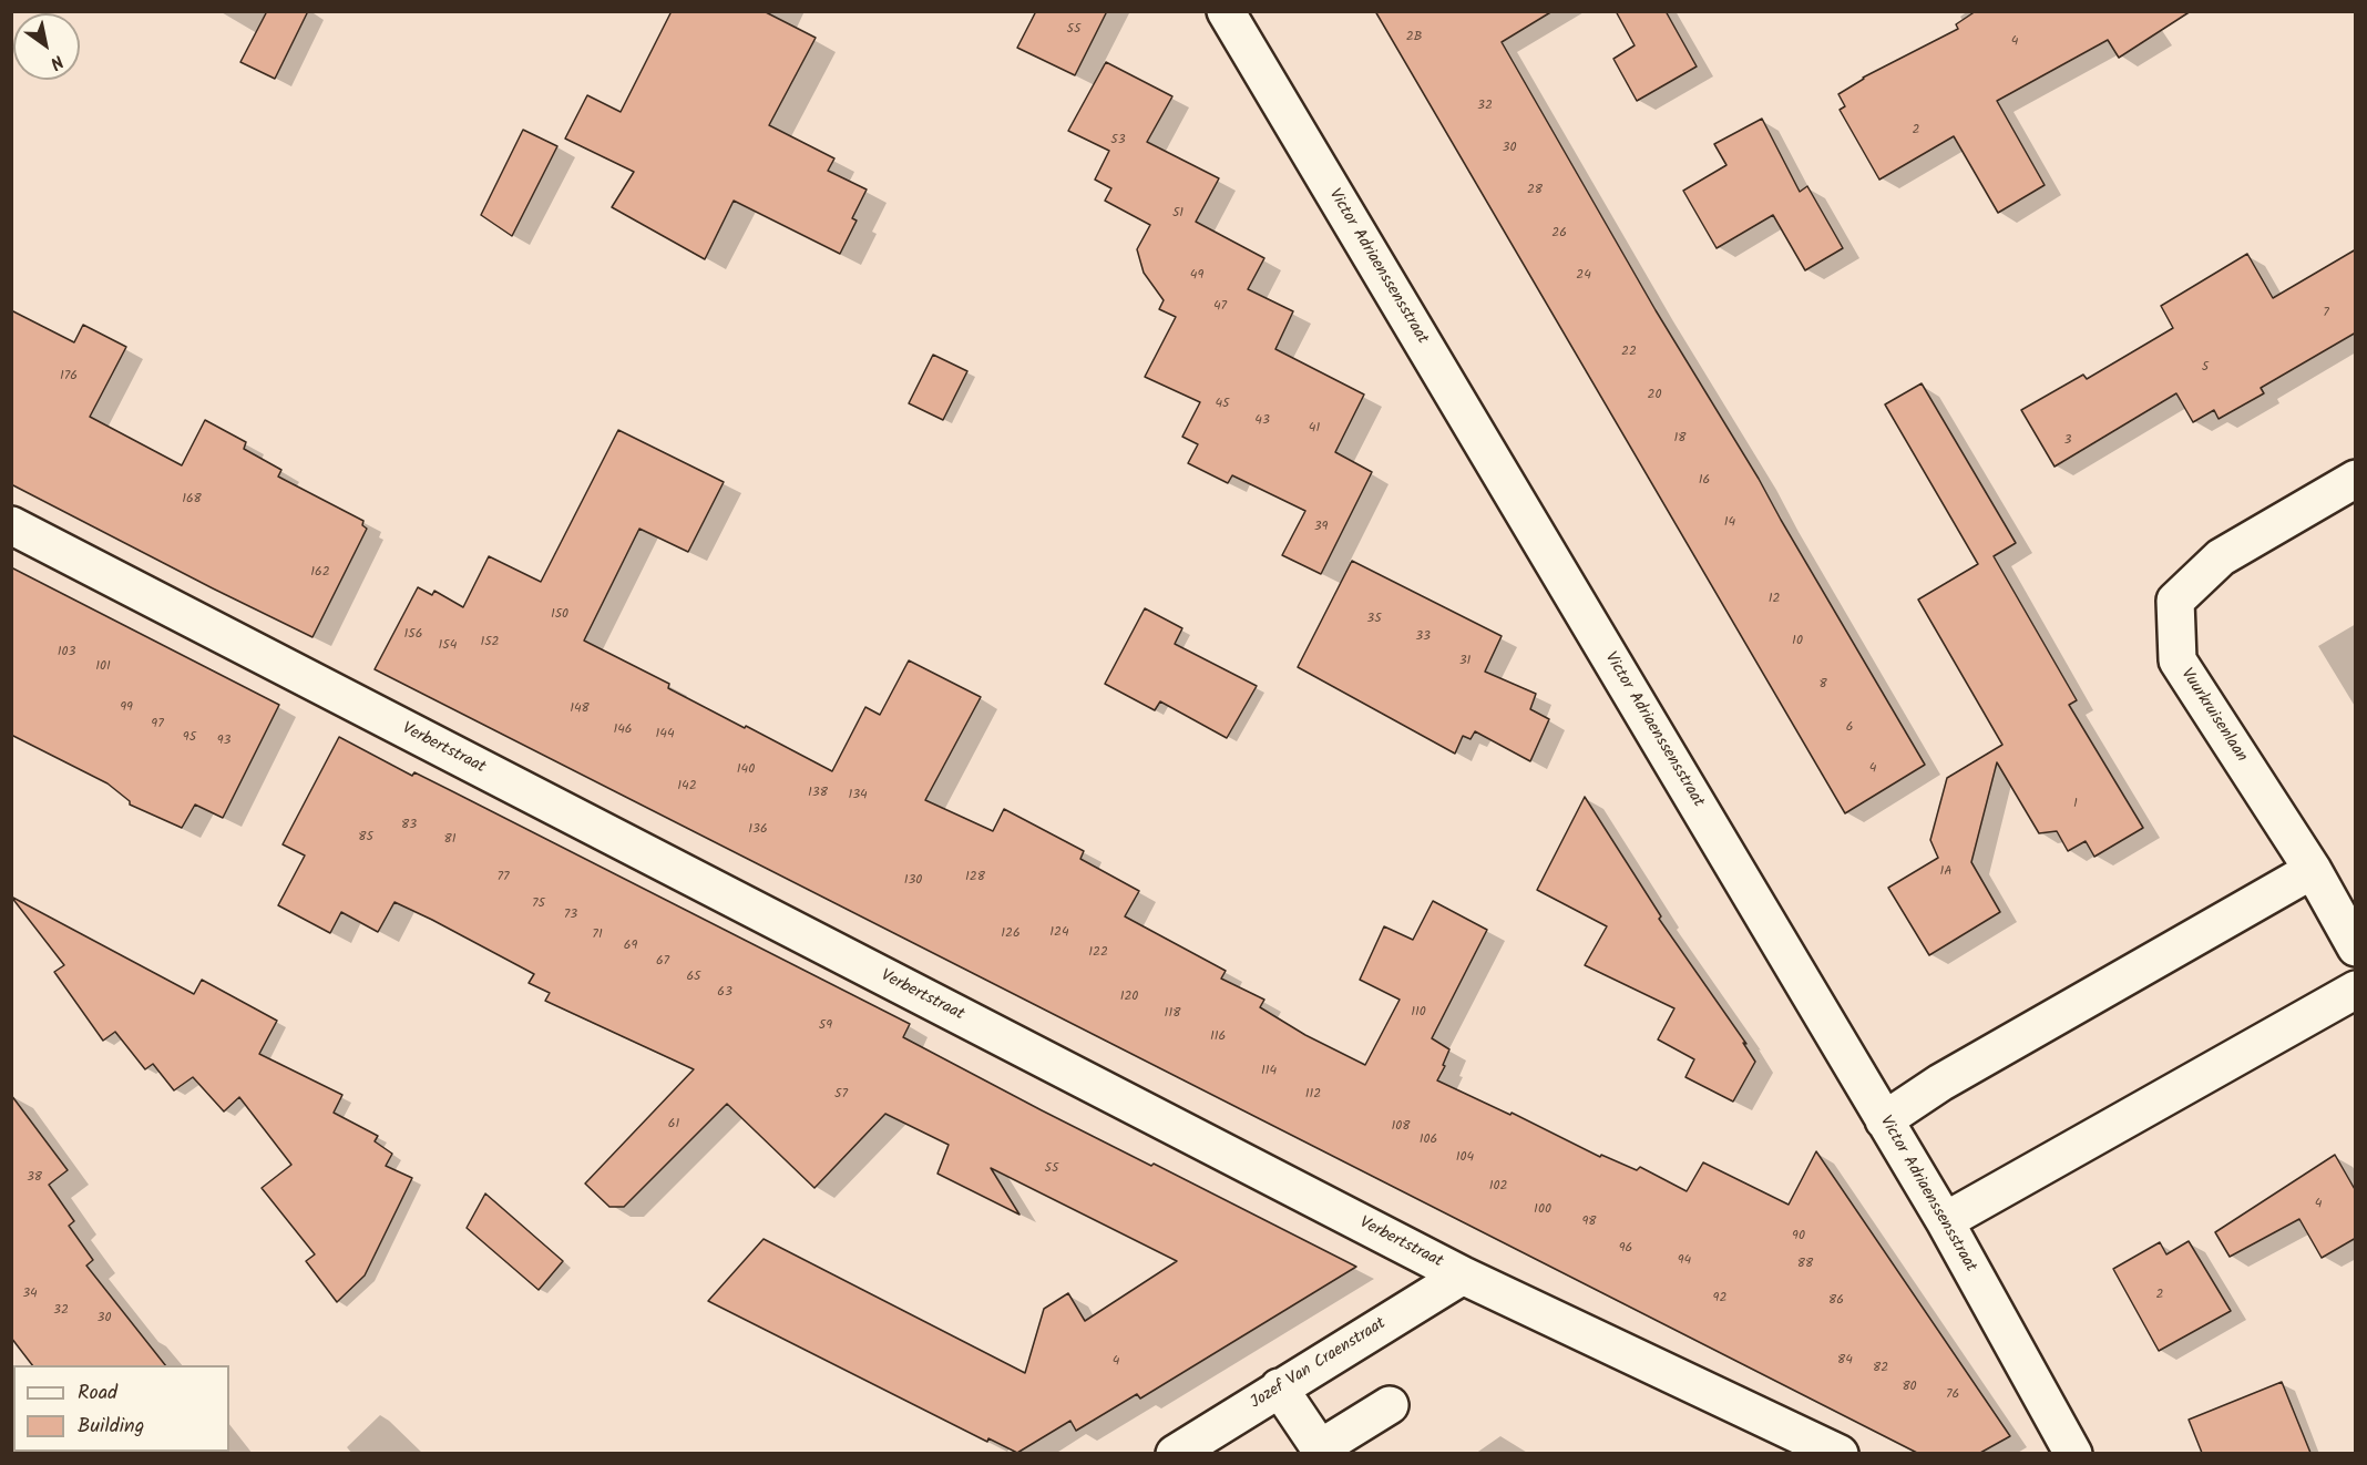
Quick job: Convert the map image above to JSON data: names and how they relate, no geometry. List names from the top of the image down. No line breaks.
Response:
{"streets":{"street":["Victor Adriaenssensstraat","Vuurkruisenlaan","Verbertstraat","Jozef Van Craenstraat"]},"crossings":[["Verbertstraat","Jozef Van Craenstraat"]],"house_numbers":["55","2B","4","32","2","53","30","28","51","26","49","24","47","7","22","5","176","20","45","43","41","18","3","16","168","14","39","162","12","150","35","156","33","10","152","154","103","31","101","8","99","148","97","6","146","144","95","93","4","140","142","138","134","1","83","136","85","81","1A","77","128","130","75","73","124","126","71","69","122","67","65","63","120","110","118","59","116","114","57","112","61","108","106","104","55","38","102","4","100","98","90","96","94","88","34","2","92","86","32","30","84","4","82","80","76"],"legend":["Road","Building"],"north":"bottom right"}
